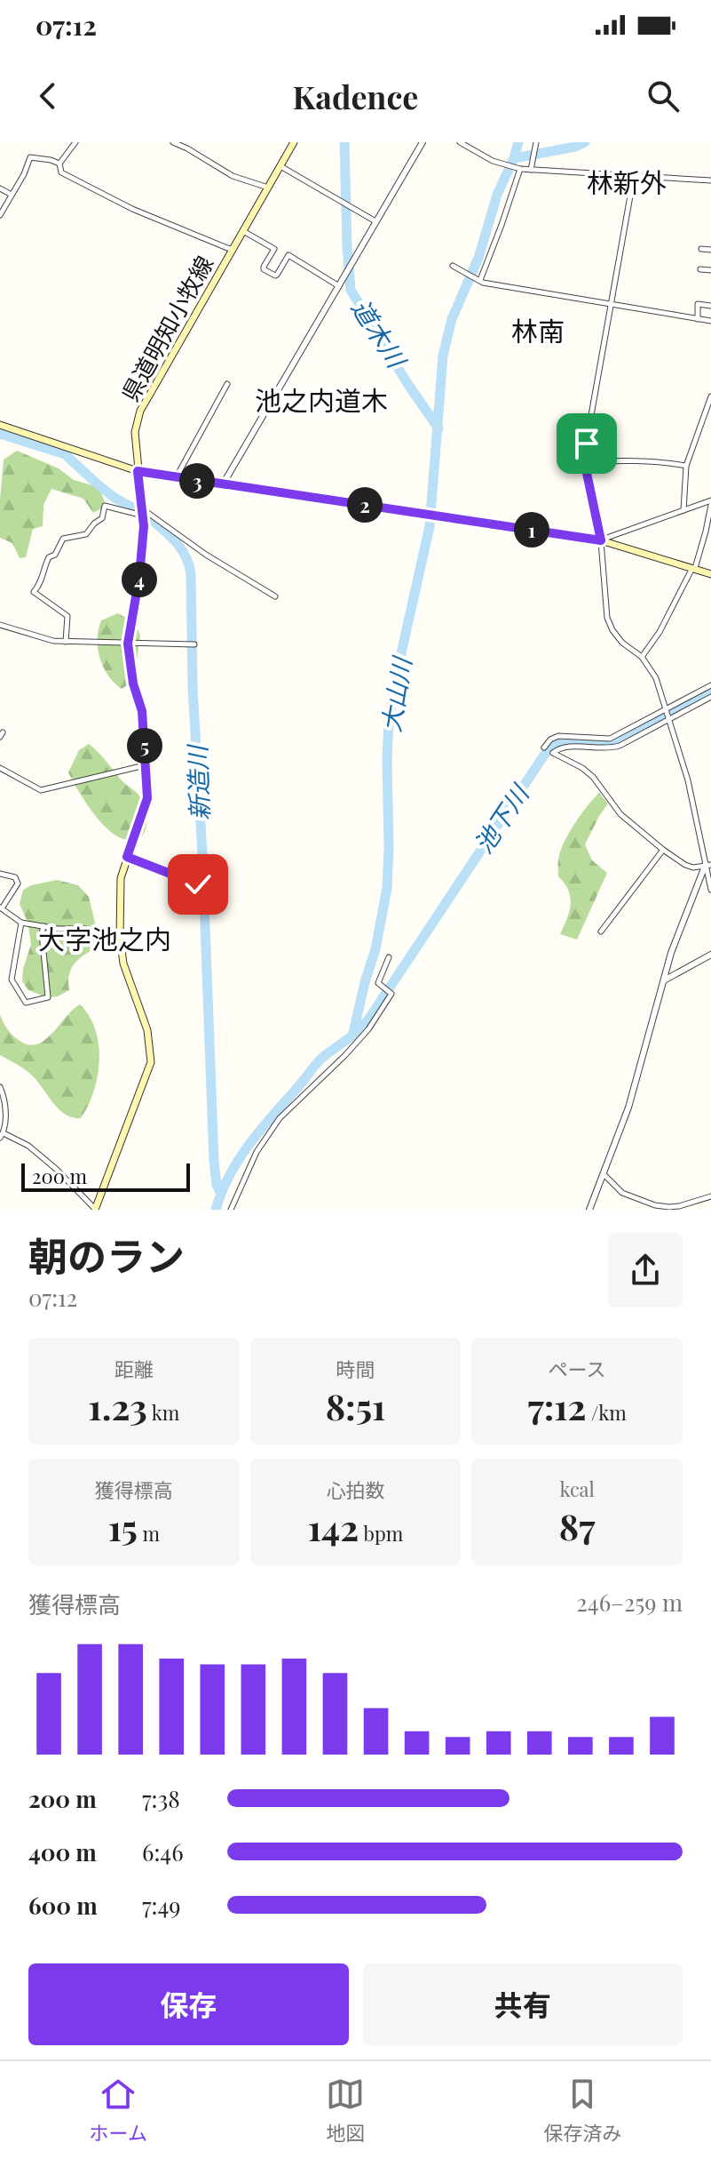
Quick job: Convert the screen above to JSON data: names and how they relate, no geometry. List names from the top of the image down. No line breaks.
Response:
{"streets":{"main road":["県道明知小牧線"]},"districts":["林新外","林南","池之内道木","大字池之内"],"water":["道木川","大山川","新造川","池下川"],"scale_bar":"200 m","page":{"status":"07:12","header":"Kadence","pins":["3","2","1","4","5"],"scale":"200 m","heading":["朝のラン","07:12"],"stats":[["距離","1.23 km"],["時間","8:51"],["ペース","7:12 /km"],["獲得標高","15 m"],["心拍数","142 bpm"],["kcal","87"]],"chart":["獲得標高","246–259 m"],"list":[{"name":"200 m","note":"7:38"},{"name":"400 m","note":"6:46"},{"name":"600 m","note":"7:49"}],"buttons":["保存","共有"],"tabs":["ホーム","地図","保存済み"]}}
